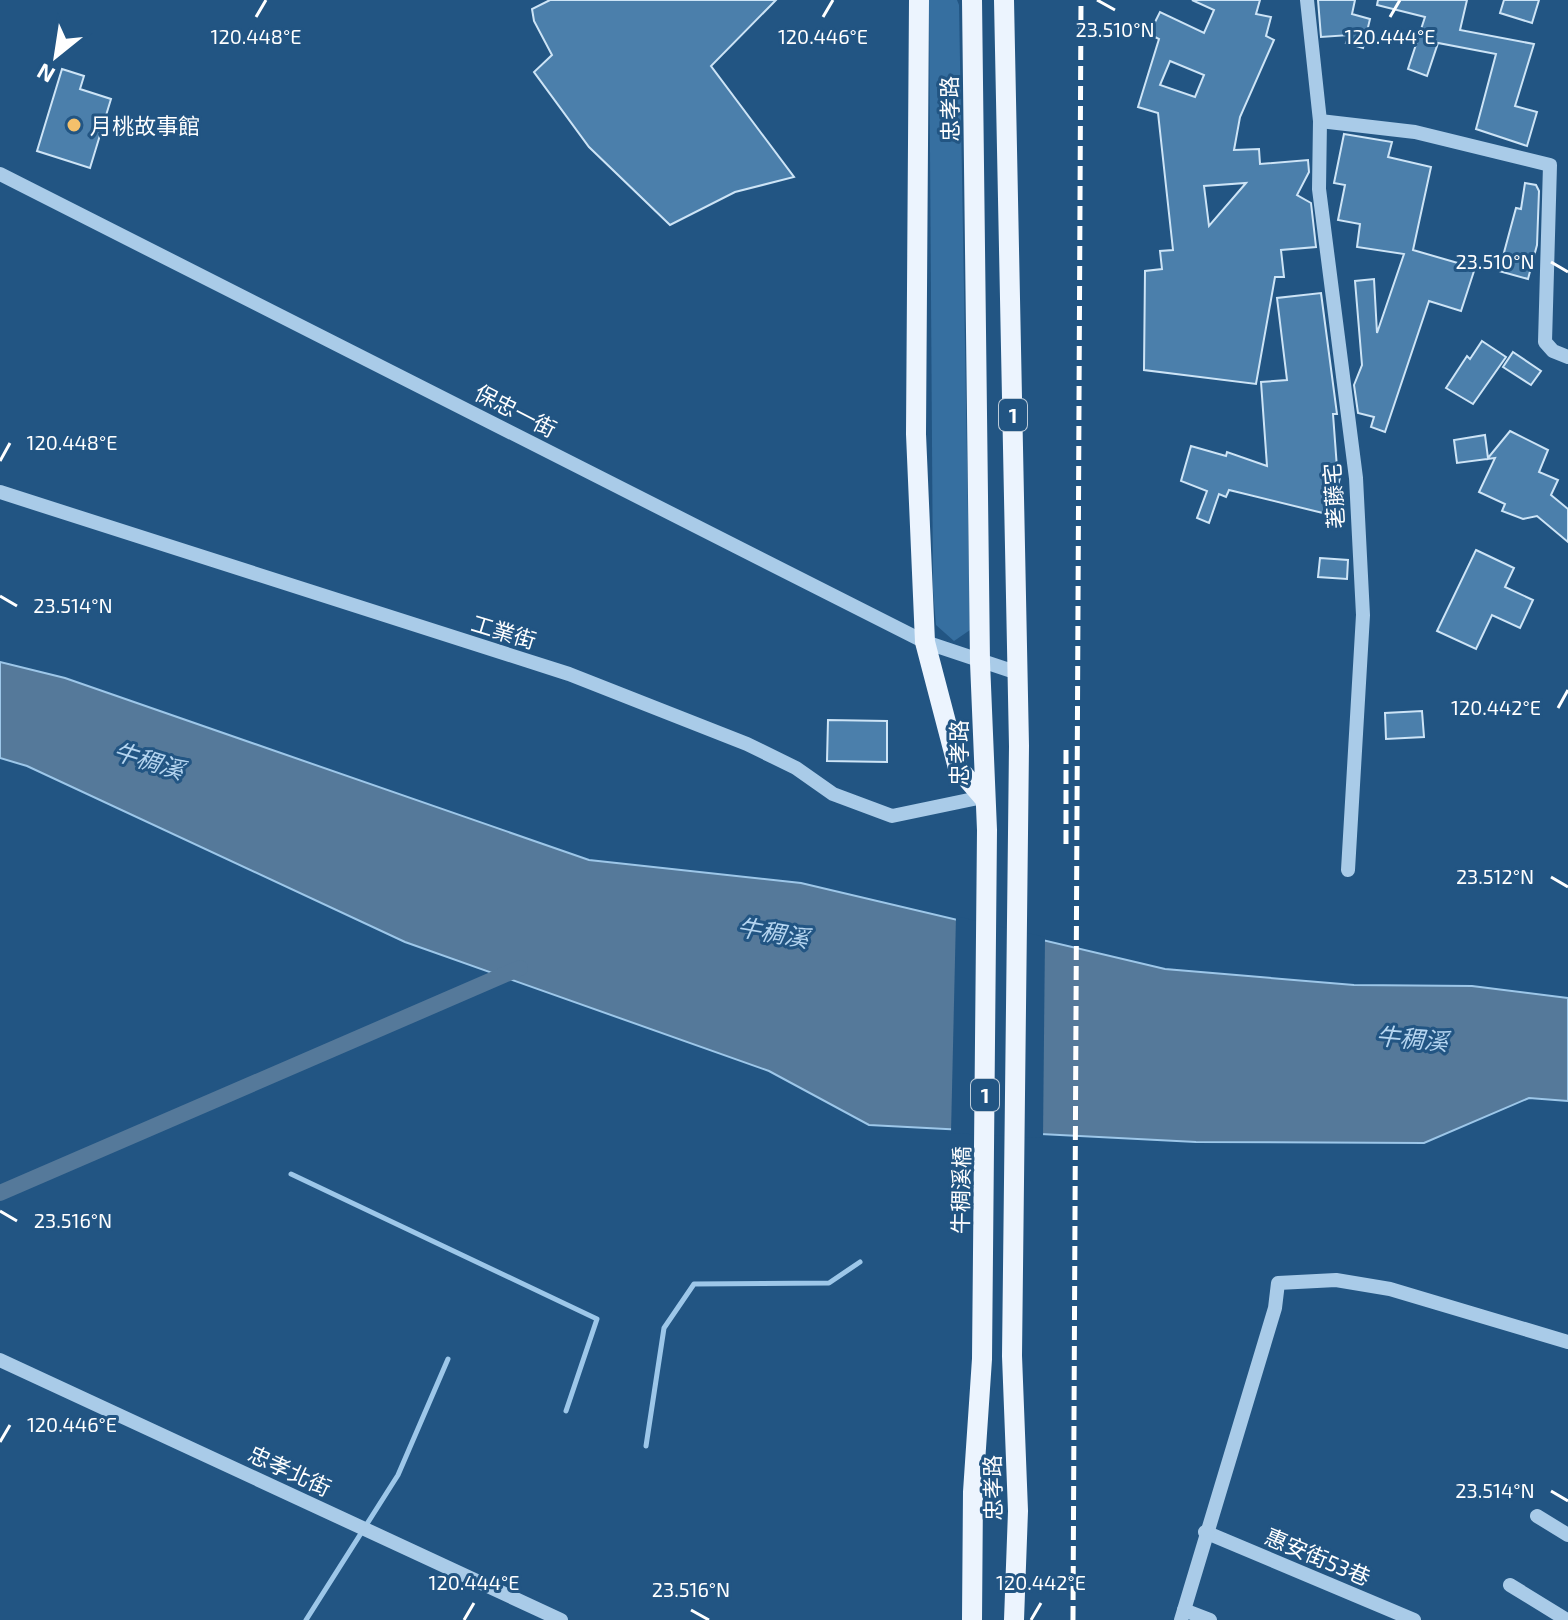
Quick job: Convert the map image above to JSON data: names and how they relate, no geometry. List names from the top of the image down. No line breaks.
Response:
{"streets":{"main road":["忠孝路","1","牛稠溪橋"],"street":["保忠一街","荖藤宅","工業街","忠孝北街","惠安街53巷"]},"crossings":[["忠孝路","保忠一街"],["忠孝路","1"],["忠孝路","工業街"],["忠孝路","牛稠溪橋"],["保忠一街","1"],["工業街","牛稠溪橋"]],"water":["牛稠溪"],"places":["月桃故事館"],"north":"bottom left","coordinates":["23.510°N","120.448°E","120.446°E","120.444°E","23.514°N","120.442°E","23.512°N","23.516°N"]}
